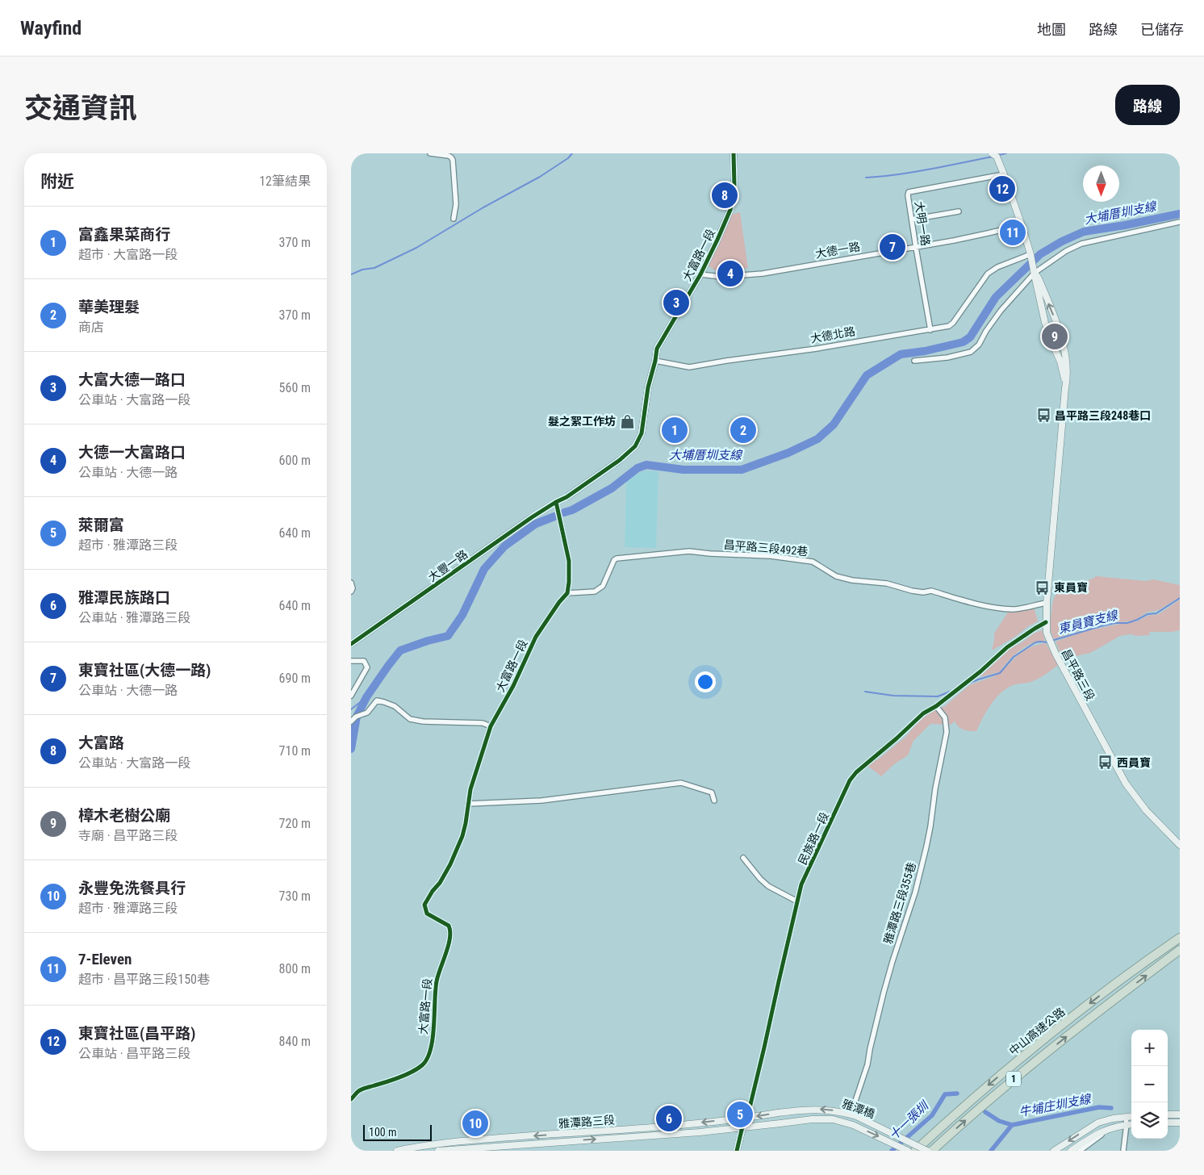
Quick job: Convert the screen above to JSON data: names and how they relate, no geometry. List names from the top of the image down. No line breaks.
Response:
{"streets":{"highway":["中山高速公路","1"],"street":["大明一路","大德一路","大富路一段","大德北路","昌平路三段492巷","大豐一路","昌平路三段","民族路一段","雅潭路三段355巷","雅潭橋","雅潭路三段"]},"crossings":[["大明一路","大德一路"],["大明一路","大德北路"],["大明一路","昌平路三段"],["大德一路","大富路一段"],["大德一路","昌平路三段"],["大富路一段","大德北路"],["大富路一段","昌平路三段492巷"],["大富路一段","大豐一路"],["大德北路","昌平路三段"],["昌平路三段492巷","昌平路三段"],["昌平路三段","民族路一段"],["民族路一段","雅潭路三段355巷"],["民族路一段","雅潭路三段"],["雅潭橋","雅潭路三段"]],"water":["大埔厝圳支線","東員寶支線","牛埔庄圳支線","十一張圳"],"places":{"bus stop":["昌平路三段248巷口","東員寶","西員寶"],"shop":["髮之絮工作坊"]},"scale_bar":"100 m","north":"bottom","page":{"header":"Wayfind","nav":["地圖","路線","已儲存"],"title":"交通資訊","buttons":"路線","heading":["附近","12筆結果"],"pins":["12","8","11","7","4","3","9","1","2","5","6","10"],"list":[{"mark":"1","name":"富鑫果菜商行","note":"超市 · 大富路一段","value":"370 m"},{"mark":"2","name":"華美理髮","note":"商店","value":"370 m"},{"mark":"3","name":"大富大德一路口","note":"公車站 · 大富路一段","value":"560 m"},{"mark":"4","name":"大德一大富路口","note":"公車站 · 大德一路","value":"600 m"},{"mark":"5","name":"萊爾富","note":"超市 · 雅潭路三段","value":"640 m"},{"mark":"6","name":"雅潭民族路口","note":"公車站 · 雅潭路三段","value":"640 m"},{"mark":"7","name":"東寶社區(大德一路)","note":"公車站 · 大德一路","value":"690 m"},{"mark":"8","name":"大富路","note":"公車站 · 大富路一段","value":"710 m"},{"mark":"9","name":"樟木老樹公廟","note":"寺廟 · 昌平路三段","value":"720 m"},{"mark":"10","name":"永豐免洗餐具行","note":"超市 · 雅潭路三段","value":"730 m"},{"mark":"11","name":"7-Eleven","note":"超市 · 昌平路三段150巷","value":"800 m"},{"mark":"12","name":"東寶社區(昌平路)","note":"公車站 · 昌平路三段","value":"840 m"}],"map_buttons":["+","−"],"scale":"100 m"}}
